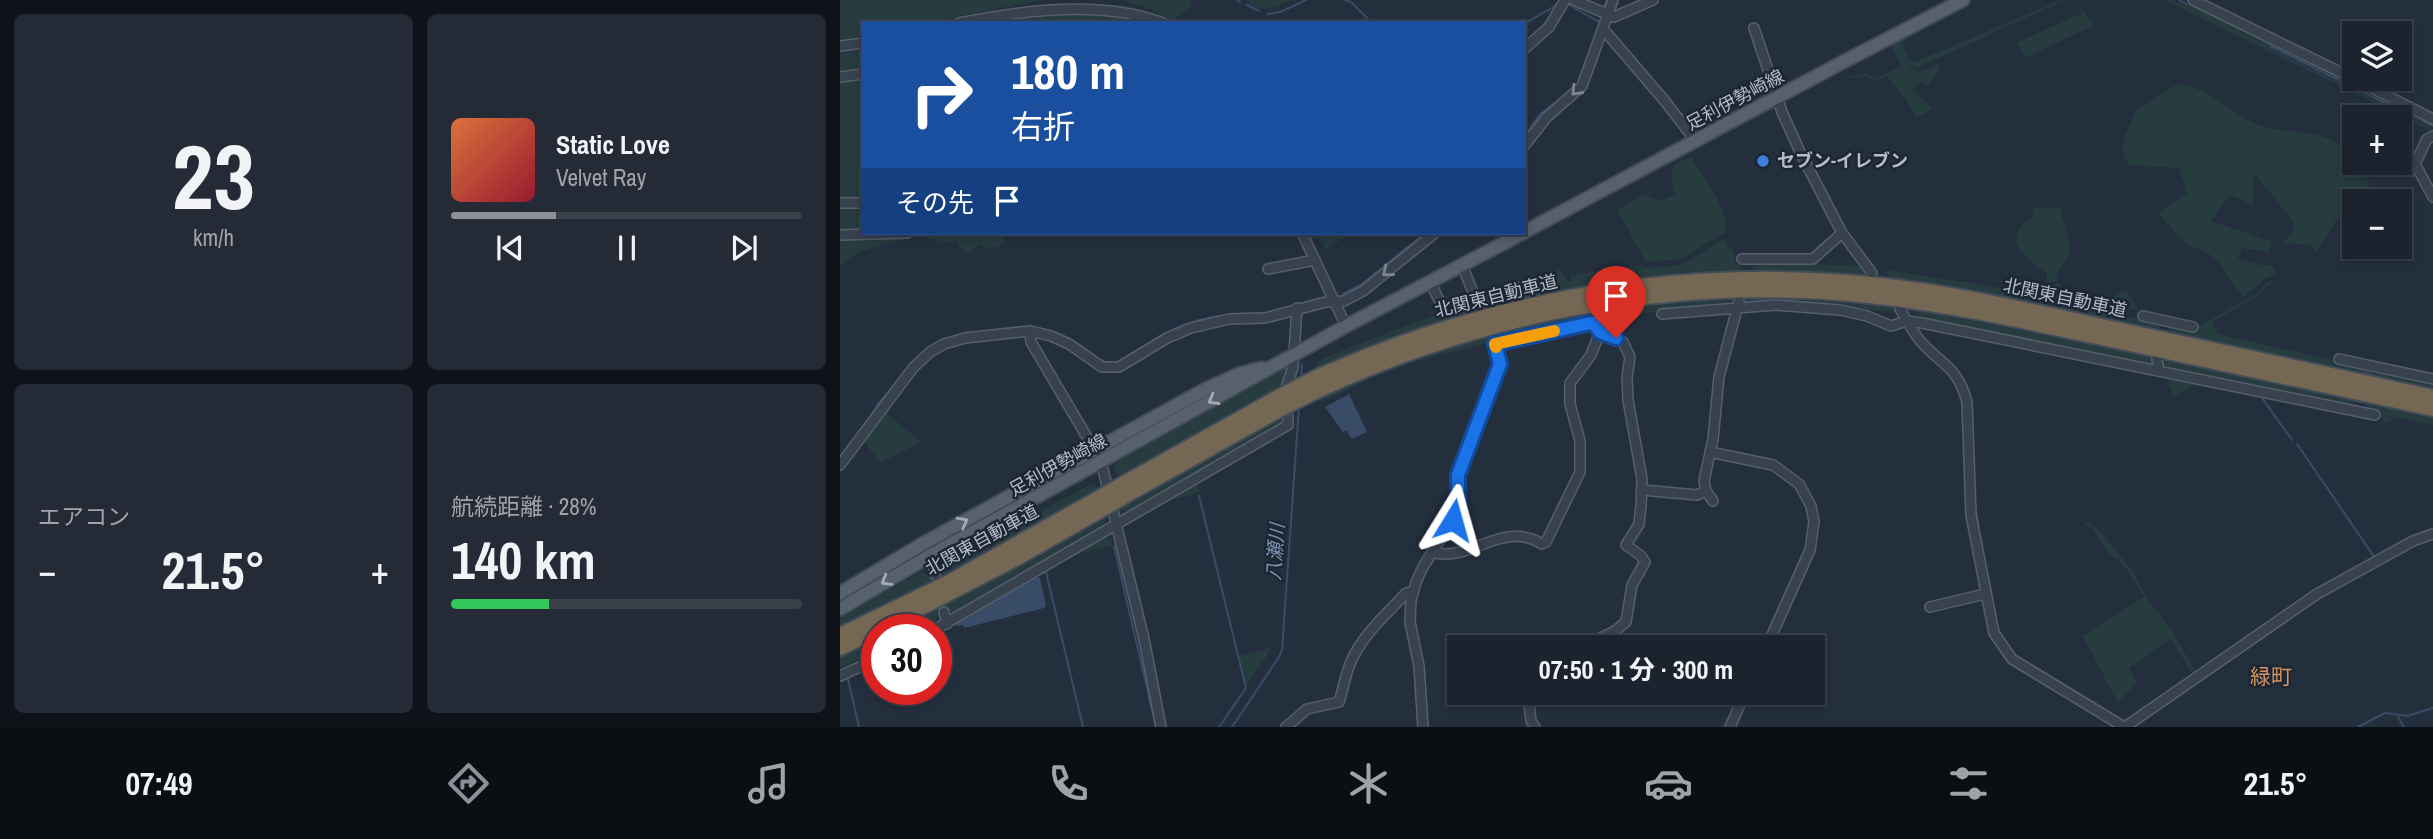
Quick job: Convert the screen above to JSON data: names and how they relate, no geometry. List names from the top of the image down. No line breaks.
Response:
{"streets":{"highway":["北関東自動車道"],"main road":["足利伊勢崎線"]},"districts":["緑町"],"water":["八瀬川"],"places":["セブン-イレブン"],"page":{"tile":[["23","km/h"],"エアコン",["航続距離 · 28%","140 km"]],"map_buttons":["+","−"],"turn":["180 m","右折"],"song":["Static Love","Velvet Ray"],"then":"その先","heat":["−","21.5°","+"],"limit":"30","trip":"07:50 · 1 分 · 300 m","tabs":["07:49","21.5°"]}}
